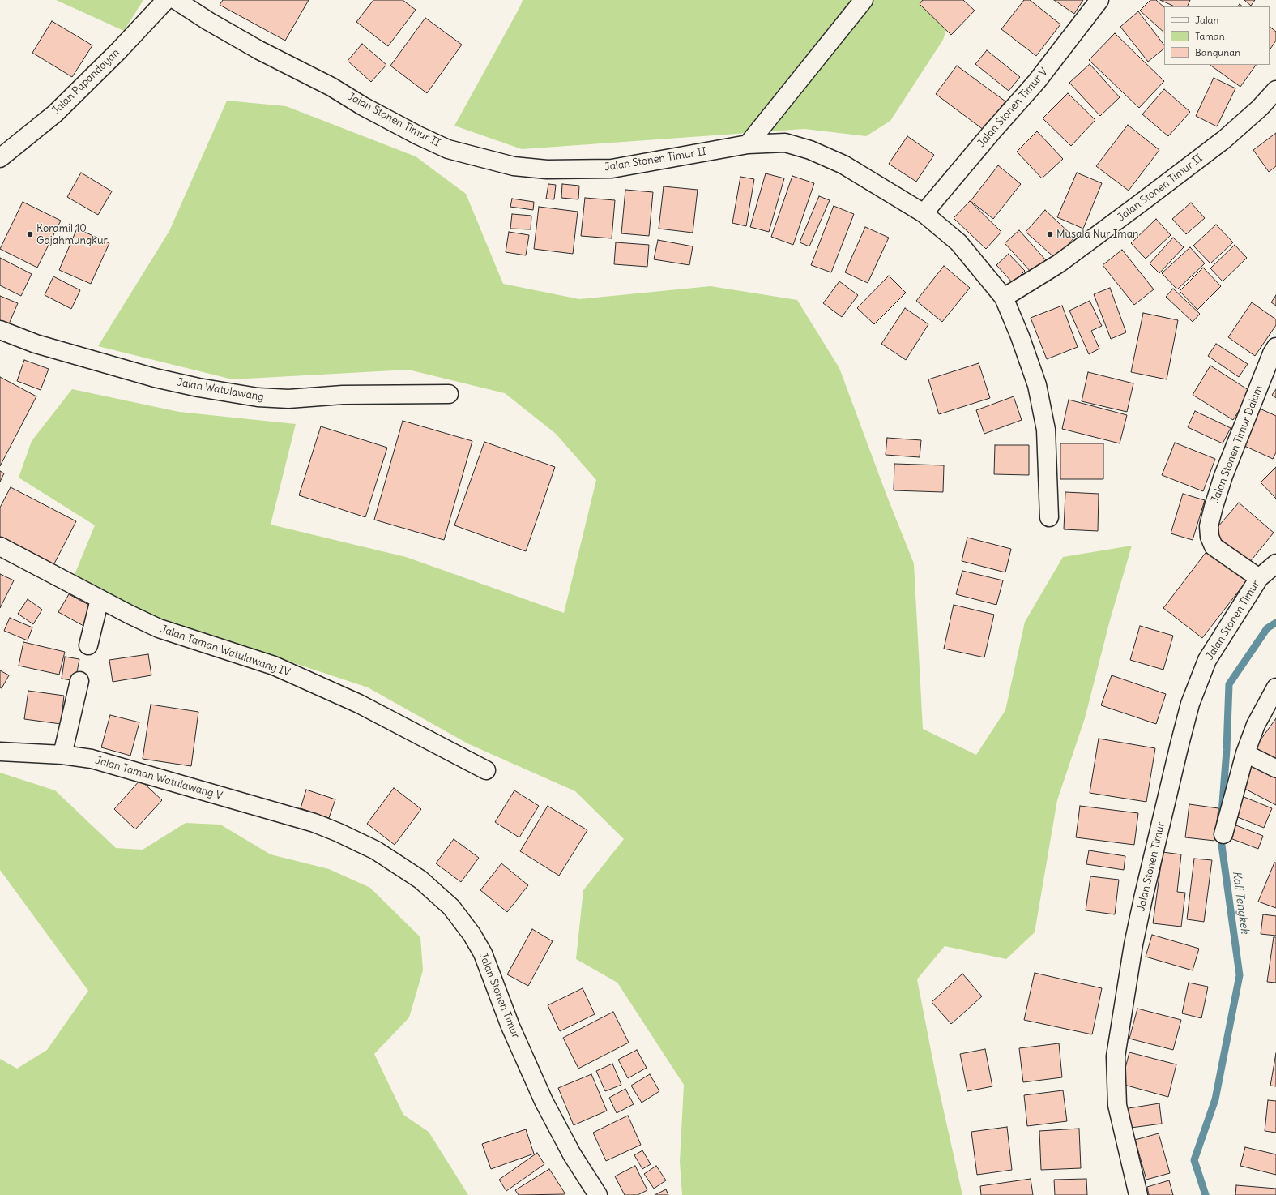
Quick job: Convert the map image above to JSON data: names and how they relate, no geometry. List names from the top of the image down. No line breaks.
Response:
{"streets":{"street":["Jalan Papandayan","Jalan Stonen Timur V","Jalan Stonen Timur II","Jalan Watulawang","Jalan Stonen Timur Dalam","Jalan Stonen Timur","Jalan Taman Watulawang IV","Jalan Taman Watulawang V"]},"crossings":[["Jalan Stonen Timur V","Jalan Stonen Timur II"],["Jalan Stonen Timur Dalam","Jalan Stonen Timur"],["Jalan Stonen Timur","Jalan Taman Watulawang V"]],"water":["Kali Tengkek"],"places":["Koramil 10 Gajahmungkur","Musala Nur Iman"],"legend":["Jalan","Taman","Bangunan"]}
